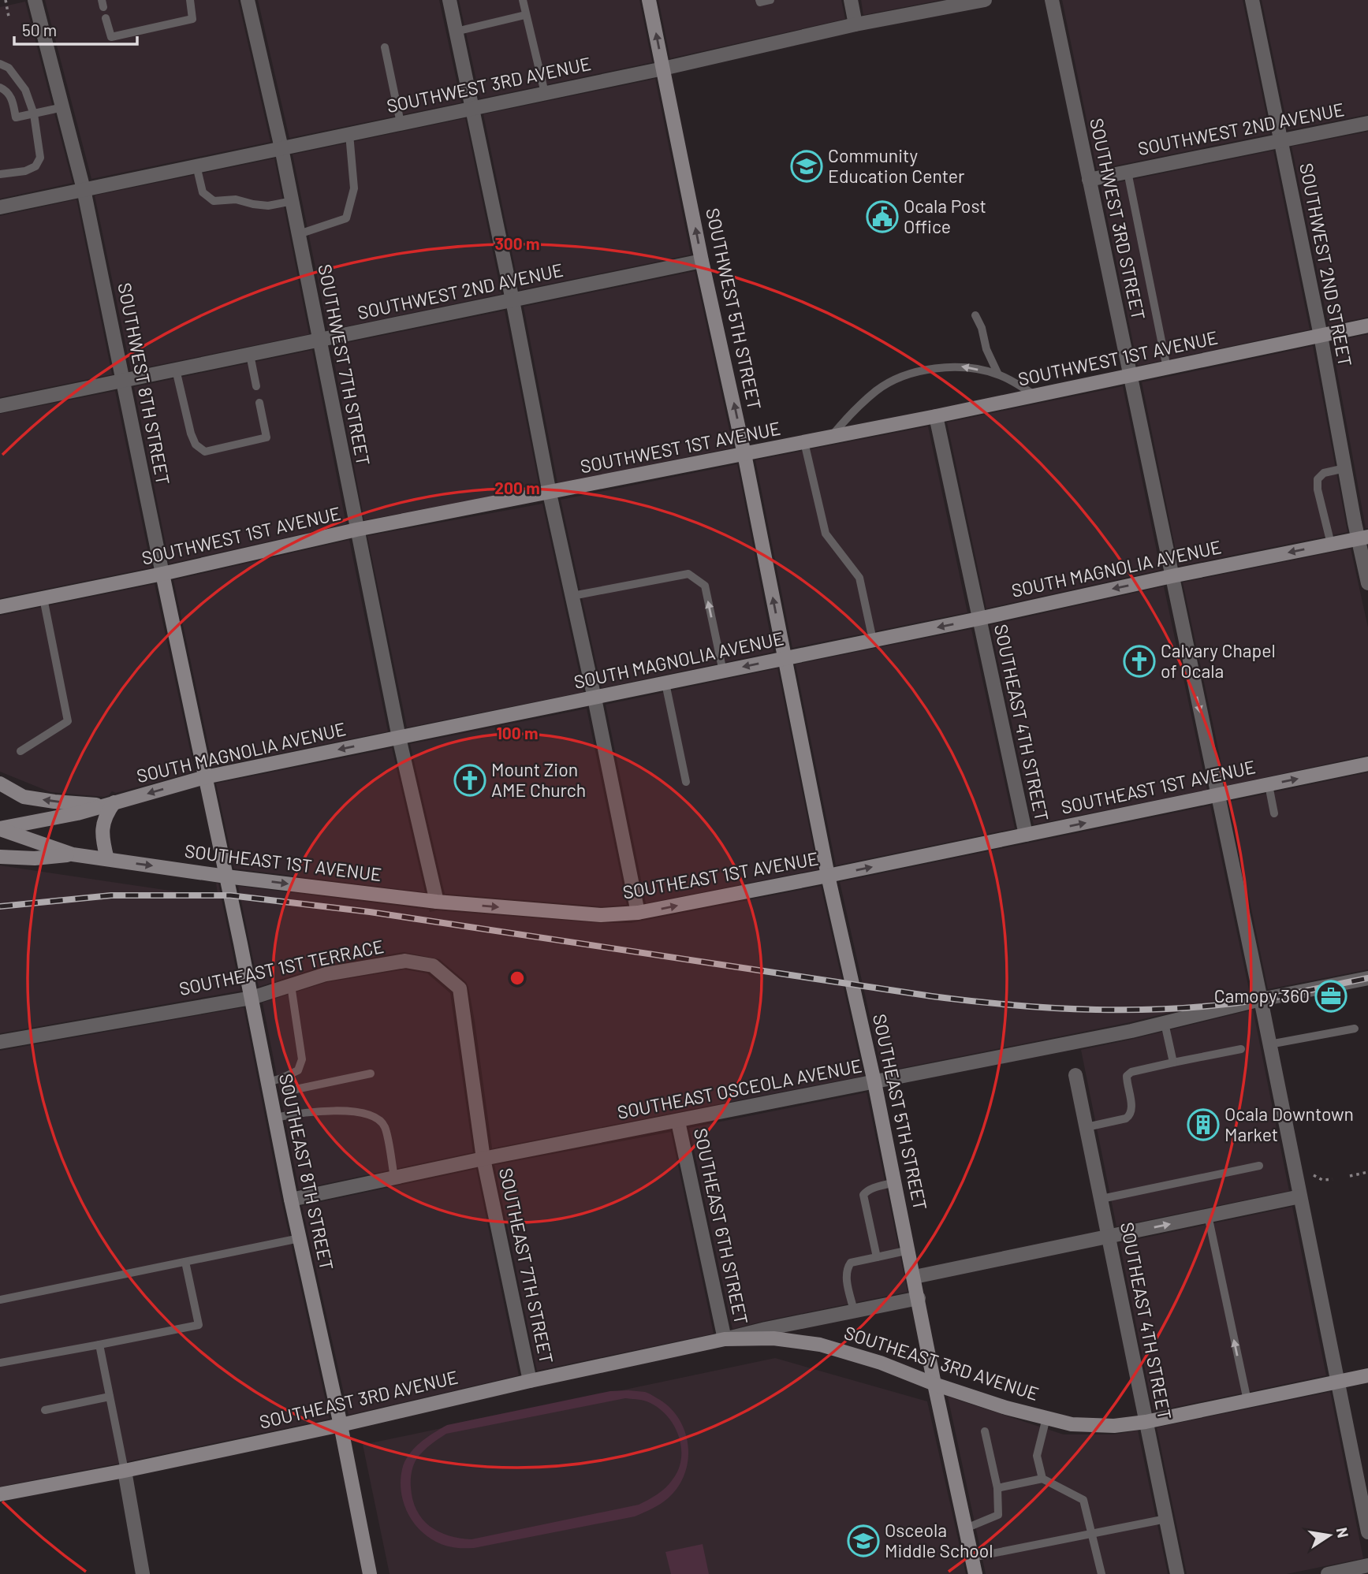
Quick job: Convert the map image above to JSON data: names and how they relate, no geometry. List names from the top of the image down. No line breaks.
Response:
{"streets":{"street":["SOUTHWEST 3RD AVENUE","SOUTHWEST 2ND AVENUE","SOUTHWEST 3RD STREET","SOUTHWEST 2ND STREET","SOUTHWEST 5TH STREET","SOUTHWEST 1ST AVENUE","SOUTHWEST 7TH STREET","SOUTHWEST 8TH STREET","SOUTH MAGNOLIA AVENUE","SOUTHEAST 4TH STREET","SOUTHEAST 1ST AVENUE","SOUTHEAST 1ST TERRACE","SOUTHEAST OSCEOLA AVENUE","SOUTHEAST 5TH STREET","SOUTHEAST 8TH STREET","SOUTHEAST 6TH STREET","SOUTHEAST 7TH STREET","SOUTHEAST 3RD AVENUE"]},"crossings":[["SOUTHWEST 3RD AVENUE","SOUTHWEST 5TH STREET"],["SOUTHWEST 3RD AVENUE","SOUTHWEST 7TH STREET"],["SOUTHWEST 3RD AVENUE","SOUTHWEST 8TH STREET"],["SOUTHWEST 2ND AVENUE","SOUTHWEST 3RD STREET"],["SOUTHWEST 2ND AVENUE","SOUTHWEST 2ND STREET"],["SOUTHWEST 2ND AVENUE","SOUTHWEST 5TH STREET"],["SOUTHWEST 2ND AVENUE","SOUTHWEST 7TH STREET"],["SOUTHWEST 2ND AVENUE","SOUTHWEST 8TH STREET"],["SOUTHWEST 3RD STREET","SOUTHWEST 1ST AVENUE"],["SOUTHWEST 3RD STREET","SOUTH MAGNOLIA AVENUE"],["SOUTHWEST 3RD STREET","SOUTHEAST 1ST AVENUE"],["SOUTHWEST 3RD STREET","SOUTHEAST OSCEOLA AVENUE"],["SOUTHWEST 3RD STREET","SOUTHEAST 3RD AVENUE"],["SOUTHWEST 2ND STREET","SOUTHWEST 1ST AVENUE"],["SOUTHWEST 2ND STREET","SOUTH MAGNOLIA AVENUE"],["SOUTHWEST 5TH STREET","SOUTHWEST 1ST AVENUE"],["SOUTHWEST 5TH STREET","SOUTH MAGNOLIA AVENUE"],["SOUTHWEST 5TH STREET","SOUTHEAST 5TH STREET"],["SOUTHWEST 1ST AVENUE","SOUTHWEST 7TH STREET"],["SOUTHWEST 1ST AVENUE","SOUTHWEST 8TH STREET"],["SOUTHWEST 1ST AVENUE","SOUTHEAST 4TH STREET"],["SOUTHWEST 7TH STREET","SOUTH MAGNOLIA AVENUE"],["SOUTHWEST 8TH STREET","SOUTH MAGNOLIA AVENUE"],["SOUTHWEST 8TH STREET","SOUTHEAST 8TH STREET"],["SOUTH MAGNOLIA AVENUE","SOUTHEAST 4TH STREET"],["SOUTH MAGNOLIA AVENUE","SOUTHEAST 5TH STREET"],["SOUTH MAGNOLIA AVENUE","SOUTHEAST 8TH STREET"],["SOUTHEAST 4TH STREET","SOUTHEAST 1ST AVENUE"],["SOUTHEAST 4TH STREET","SOUTHEAST 3RD AVENUE"],["SOUTHEAST 1ST AVENUE","SOUTHEAST 5TH STREET"],["SOUTHEAST 1ST AVENUE","SOUTHEAST 8TH STREET"],["SOUTHEAST 1ST TERRACE","SOUTHEAST OSCEOLA AVENUE"],["SOUTHEAST 1ST TERRACE","SOUTHEAST 8TH STREET"],["SOUTHEAST 1ST TERRACE","SOUTHEAST 7TH STREET"],["SOUTHEAST OSCEOLA AVENUE","SOUTHEAST 5TH STREET"],["SOUTHEAST OSCEOLA AVENUE","SOUTHEAST 8TH STREET"],["SOUTHEAST OSCEOLA AVENUE","SOUTHEAST 6TH STREET"],["SOUTHEAST OSCEOLA AVENUE","SOUTHEAST 7TH STREET"],["SOUTHEAST 5TH STREET","SOUTHEAST 3RD AVENUE"],["SOUTHEAST 8TH STREET","SOUTHEAST 3RD AVENUE"],["SOUTHEAST 6TH STREET","SOUTHEAST 3RD AVENUE"],["SOUTHEAST 7TH STREET","SOUTHEAST 3RD AVENUE"]],"one_way":["SOUTHWEST 5TH STREET","SOUTH MAGNOLIA AVENUE","SOUTHEAST 1ST AVENUE"],"places":{"school or university":["Community Education Center","Osceola Middle School"],"public building":["Ocala Post Office"],"church":["Calvary Chapel of Ocala","Mount Zion AME Church"],"office":["Camopy 360"],"building":["Ocala Downtown Market"]},"scale_bar":"50 m","north":"right","rings":["300 m","200 m","100 m"]}
